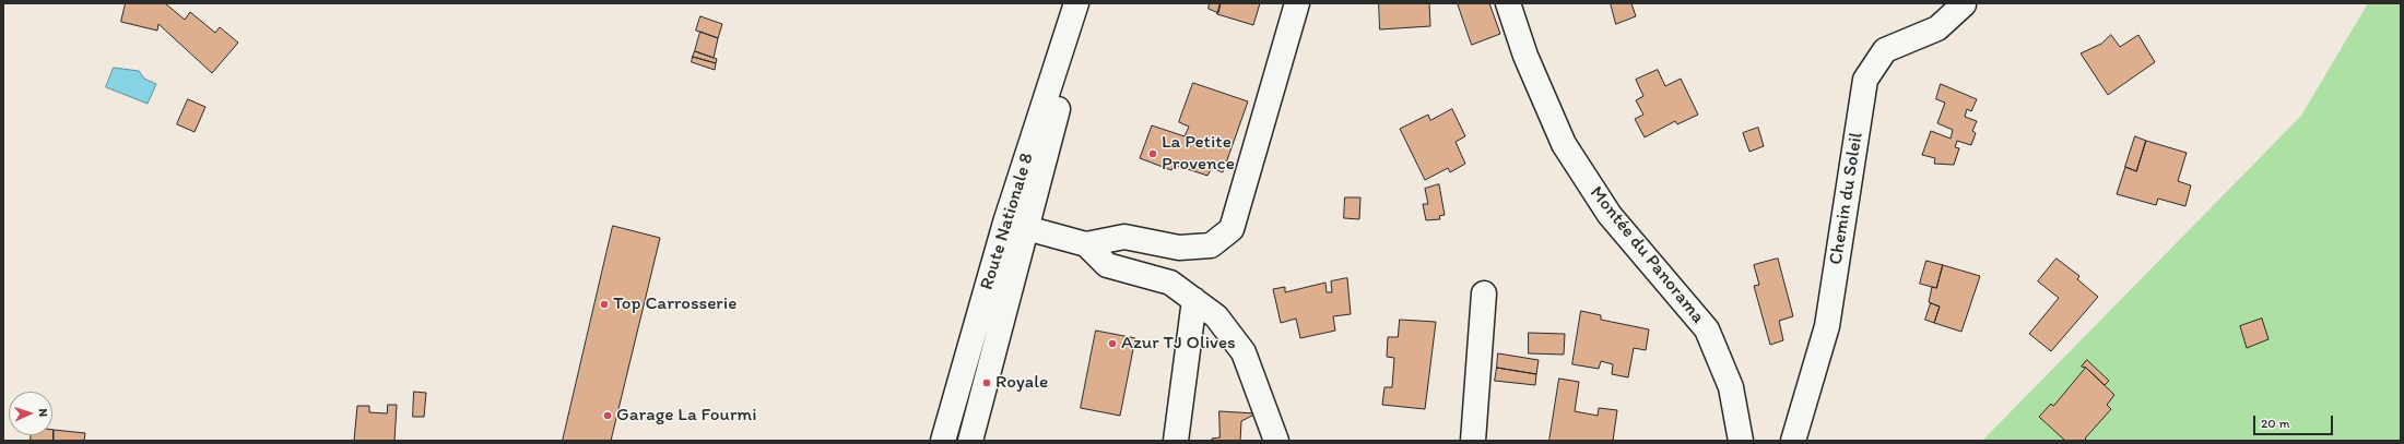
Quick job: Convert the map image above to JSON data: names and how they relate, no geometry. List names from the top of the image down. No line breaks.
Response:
{"streets":{"street":["Chemin du Soleil","Route Nationale 8","Montée du Panorama"]},"places":["La Petite Provence","Top Carrosserie","Azur TJ Olives","Royale","Garage La Fourmi"],"scale_bar":"20 m","north":"right"}
